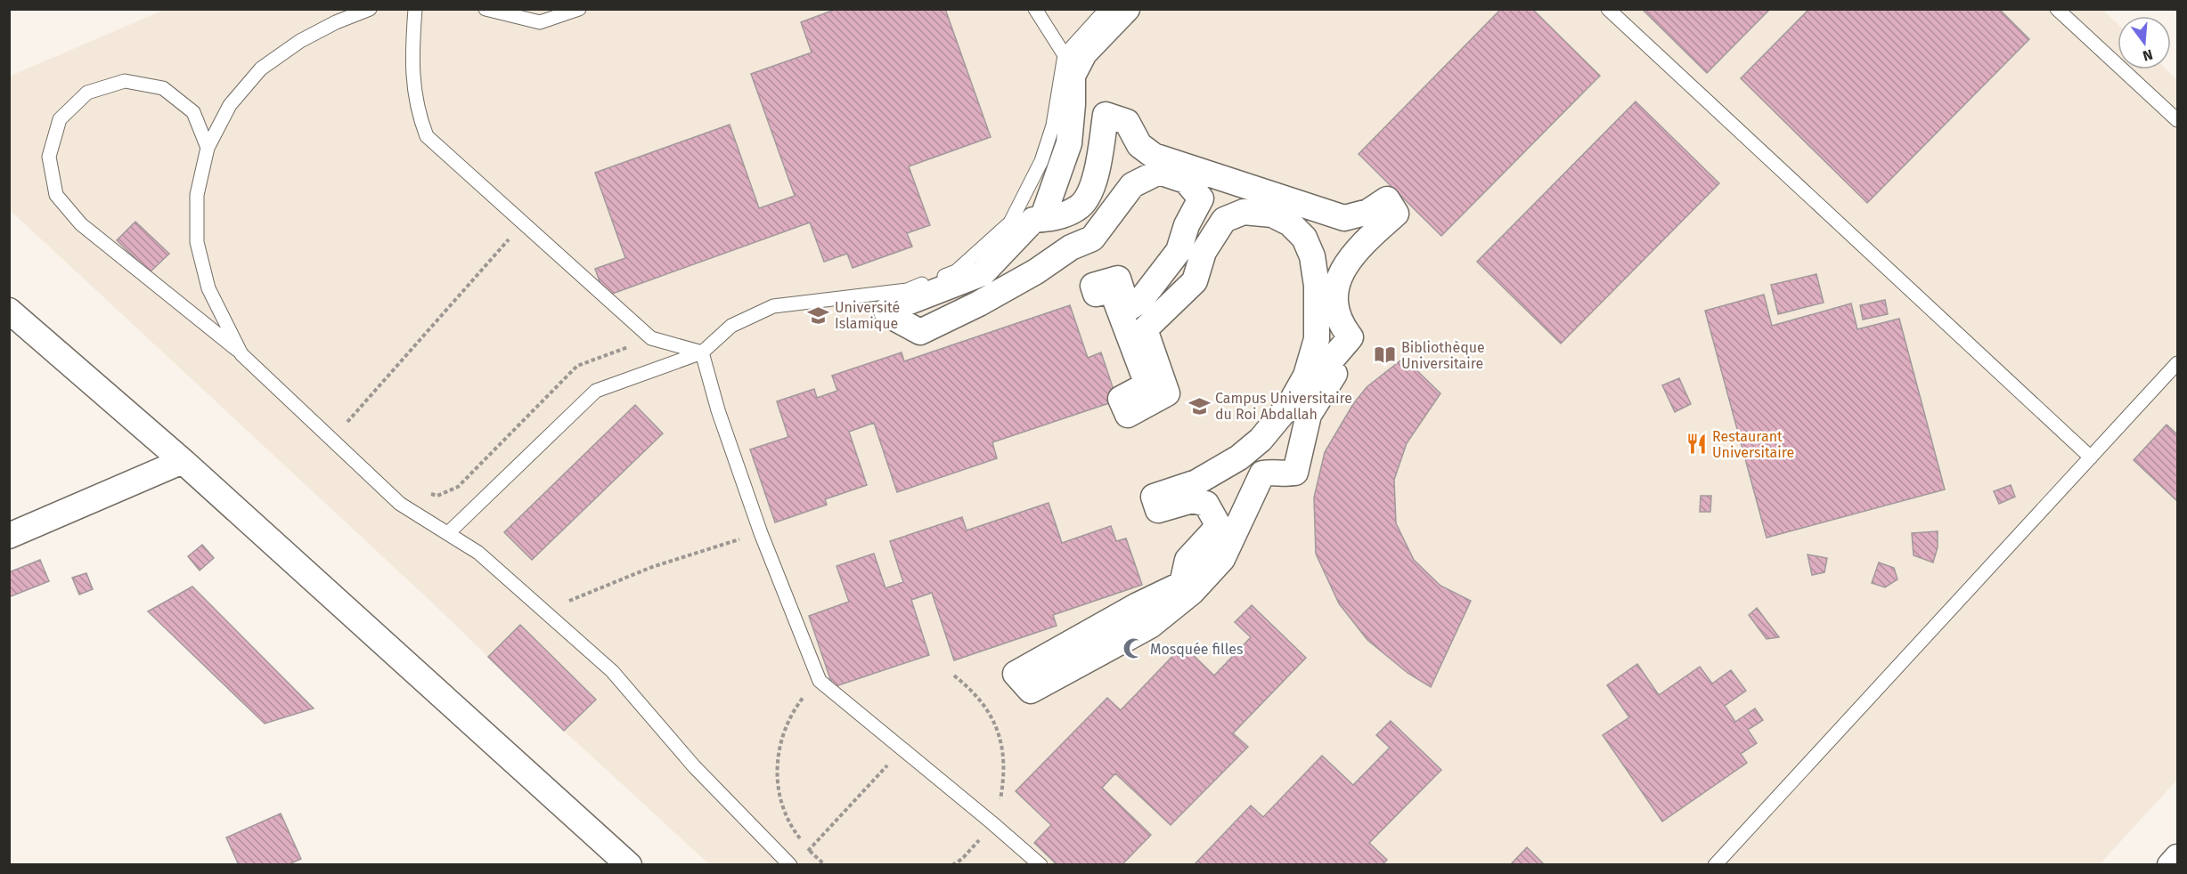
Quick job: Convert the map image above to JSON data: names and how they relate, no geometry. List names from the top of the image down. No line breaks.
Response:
{"places":{"school or university":["Université Islamique","Campus Universitaire du Roi Abdallah"],"library":["Bibliothèque Universitaire"],"restaurant":["Restaurant Universitaire"],"mosque":["Mosquée filles"]},"north":"bottom"}
